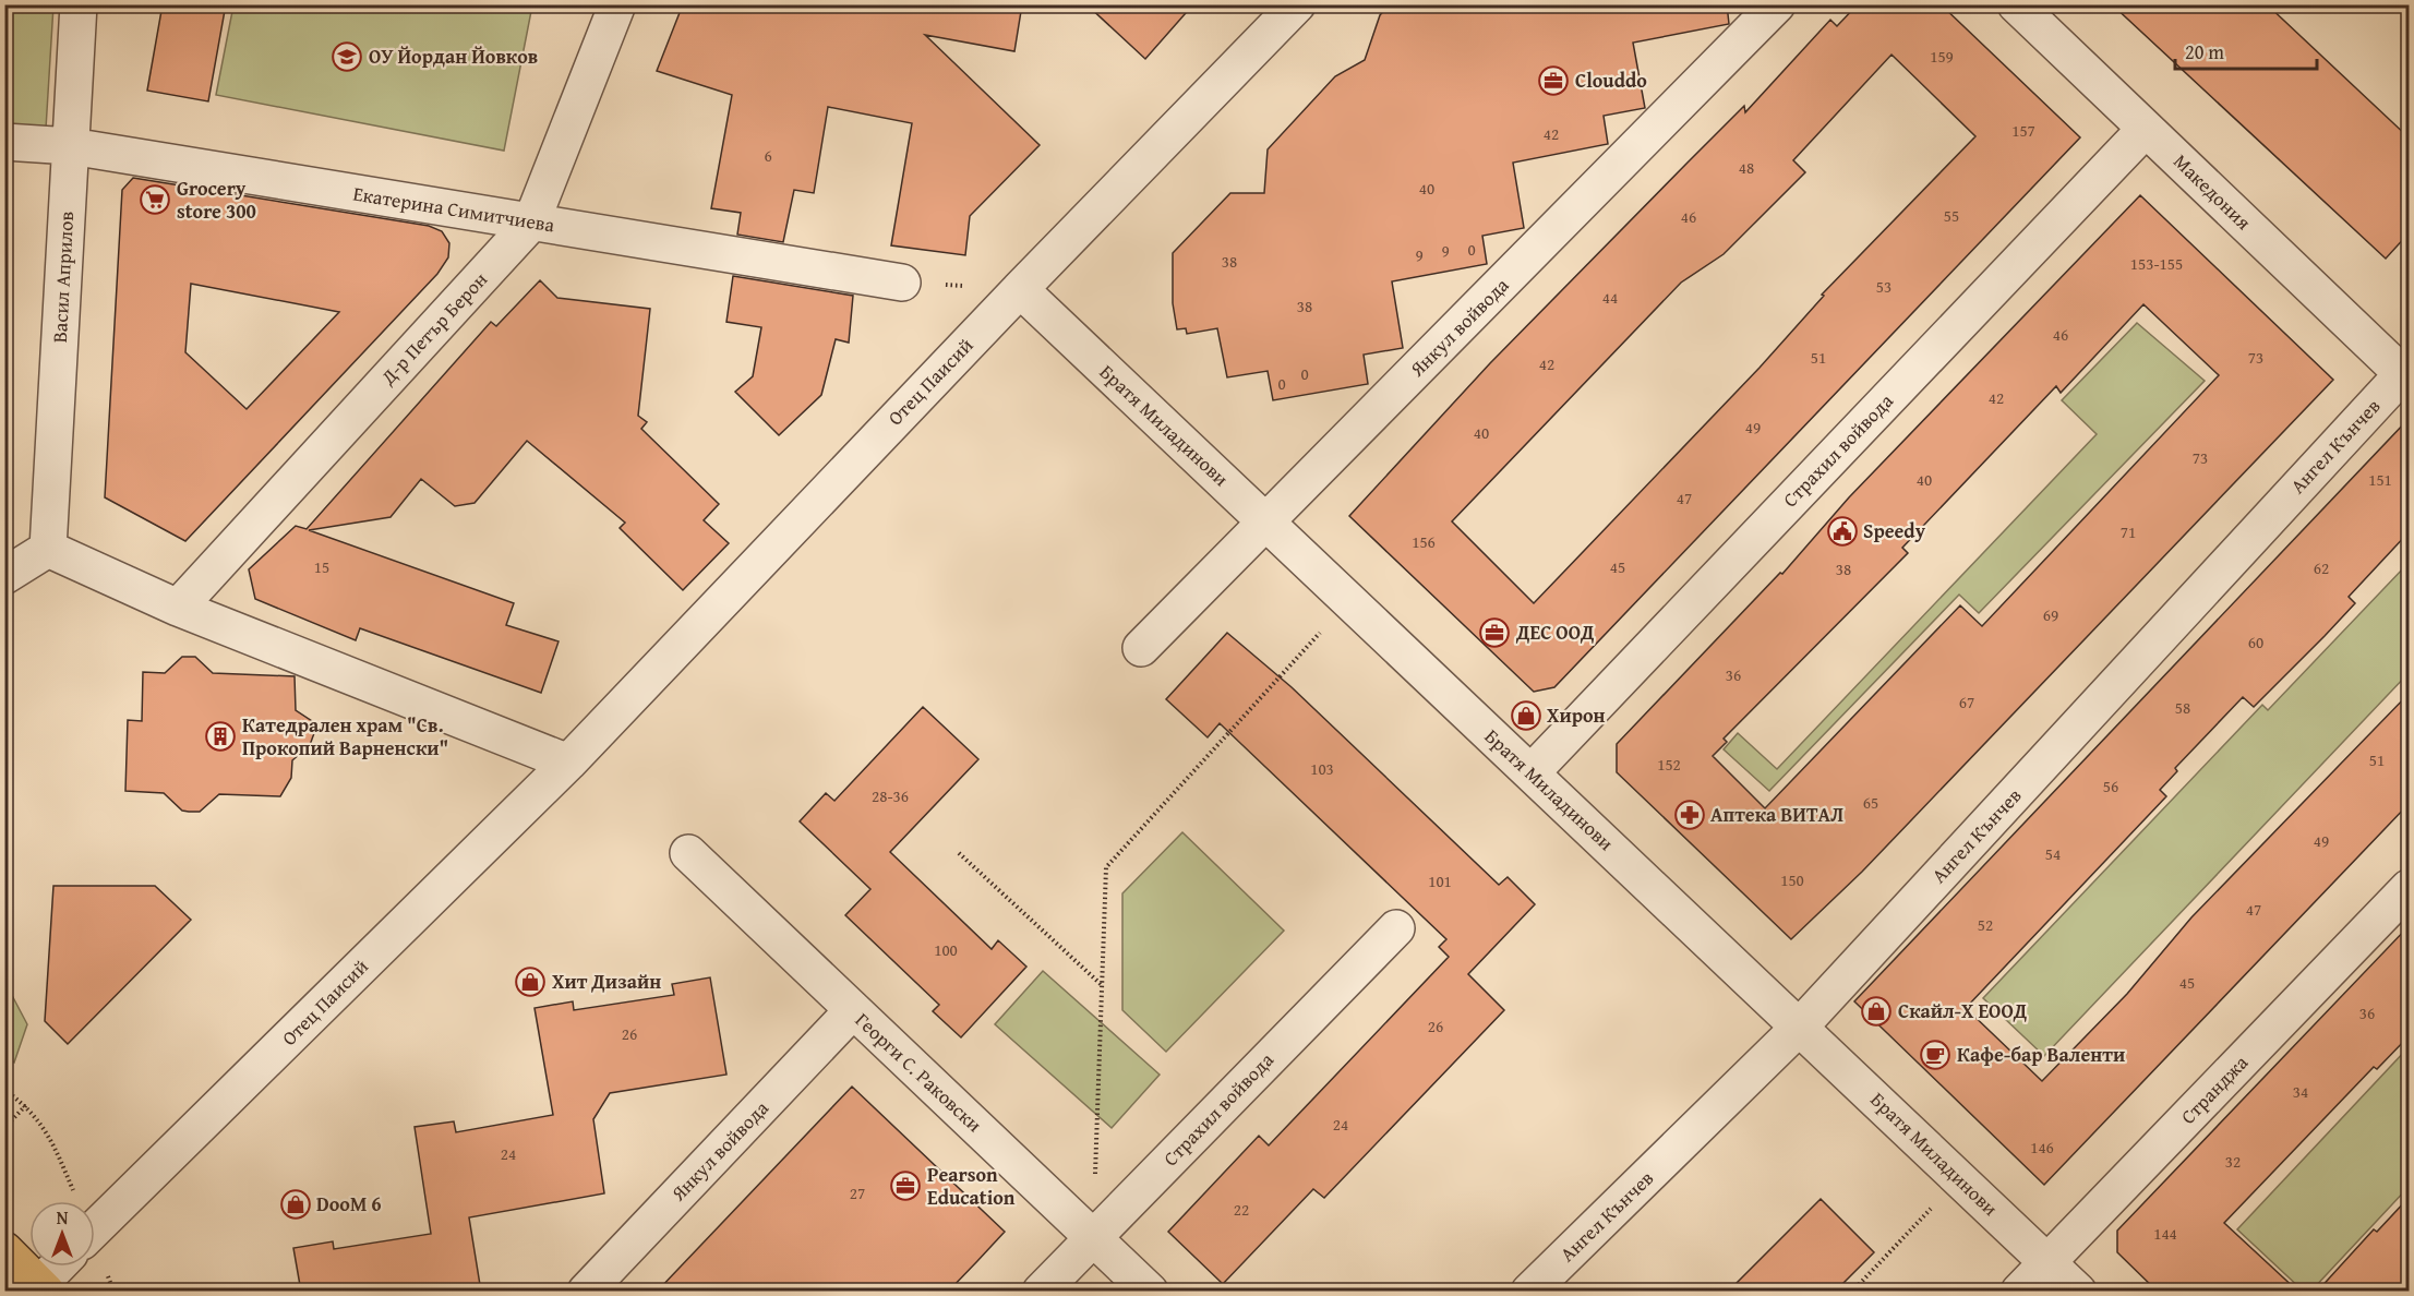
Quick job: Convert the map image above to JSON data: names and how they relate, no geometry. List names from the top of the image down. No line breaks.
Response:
{"streets":{"street":["Македония","Екатерина Симитчиева","Васил Априлов","Янкул войвода","Д-р Петър Берон","Отец Паисий","Братя Миладинови","Ангел Кънчев","Страхил войвода","Георги С. Раковски","Странджа"]},"crossings":[["Македония","Ангел Кънчев"],["Македония","Страхил войвода"],["Екатерина Симитчиева","Васил Априлов"],["Екатерина Симитчиева","Д-р Петър Берон"],["Янкул войвода","Братя Миладинови"],["Янкул войвода","Георги С. Раковски"],["Отец Паисий","Братя Миладинови"],["Братя Миладинови","Ангел Кънчев"],["Братя Миладинови","Страхил войвода"],["Братя Миладинови","Странджа"],["Страхил войвода","Георги С. Раковски"]],"places":{"school or university":["ОУ Йордан Йовков"],"office":["Clouddo","ДЕС ООД","Pearson Education"],"supermarket":["Grocery store 300"],"public building":["Speedy"],"shop":["Хирон","Хит Дизайн","Скайл-Х ЕООД","DooM 6"],"building":["Катедрален храм \"Св. Прокопий Варненски\""],"pharmacy":["Аптека ВИТАЛ"],"cafe":["Кафе-бар Валенти"]},"house_numbers":["159","157","42","6","48","40","55","46","0","9","9","38","153-155","53","44","38","46","51","73","42","0","0","42","49","40","73","40","151","47","71","156","15","45","62","38","69","60","36","67","58","51","152","103","56","28-36","65","49","54","150","101","47","52","100","45","36","26","26","34","24","146","24","32","27","22","144"],"scale_bar":"20 m","north":"top"}
